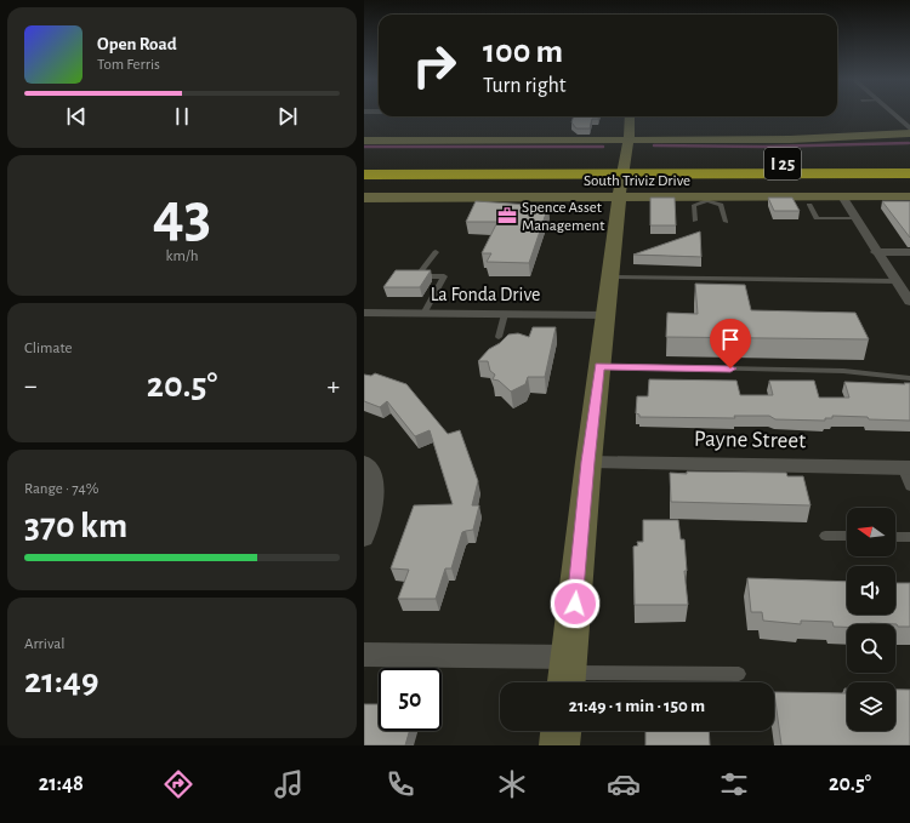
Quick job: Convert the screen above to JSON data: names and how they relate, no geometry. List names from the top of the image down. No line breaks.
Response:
{"streets":{"highway":["I 25"],"street":["South Triviz Drive","La Fonda Drive","Payne Street"]},"places":{"office":["Spence Asset Management"]},"north":"left","page":{"turn":["100 m","Turn right"],"song":["Open Road","Tom Ferris"],"tile":[["43","km/h"],"Climate",["Range · 74%","370 km"],["Arrival","21:49"]],"heat":["−","20.5°","+"],"limit":"50","trip":"21:49 · 1 min · 150 m","tabs":["21:48","20.5°"]}}
